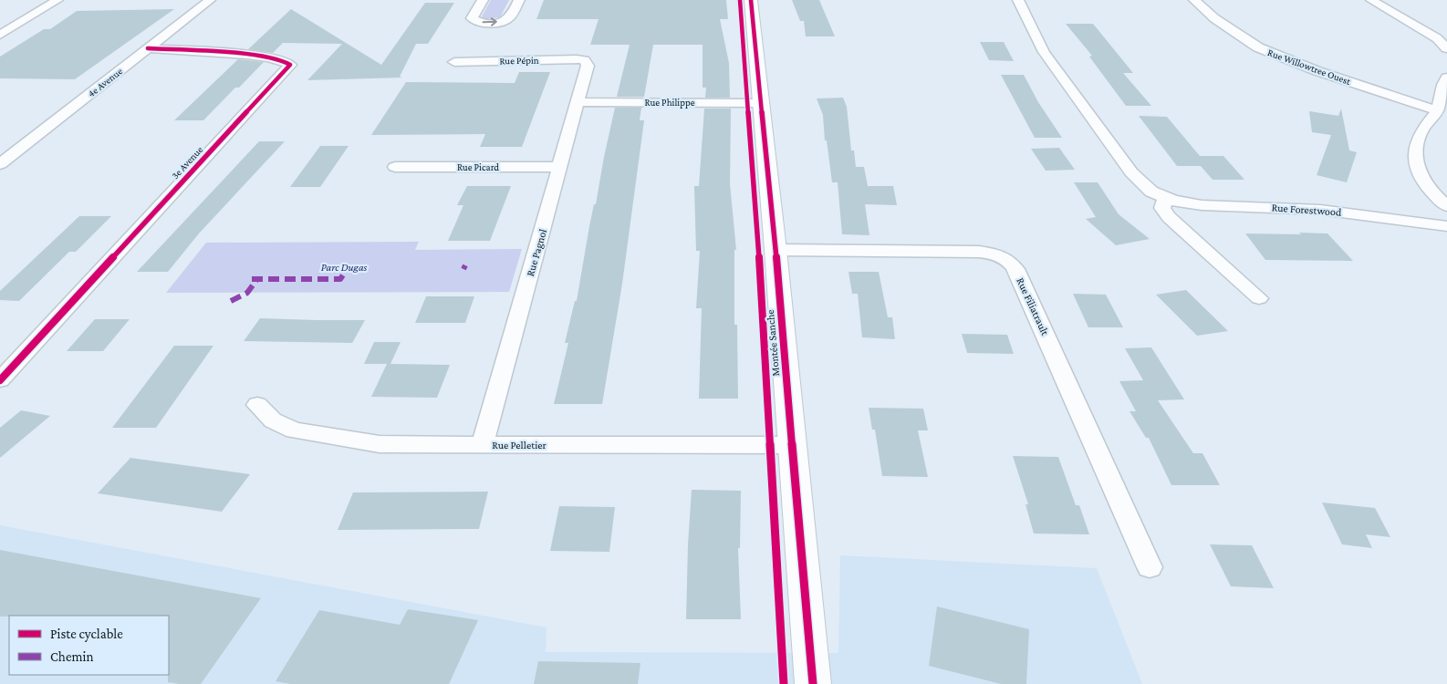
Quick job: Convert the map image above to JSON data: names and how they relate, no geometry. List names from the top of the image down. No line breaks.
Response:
{"streets":{"street":["Rue Pépin","Rue Willowtree Ouest","4e Avenue","Rue Philippe","3e Avenue","Rue Picard","Rue Forestwood","Rue Pagnol","Rue Filiatrault","Montée Sanche","Rue Pelletier"]},"crossings":[["Rue Pépin","Rue Pagnol"],["4e Avenue","3e Avenue"],["Rue Philippe","Rue Pagnol"],["Rue Philippe","Montée Sanche"],["Rue Picard","Rue Pagnol"],["Rue Pagnol","Rue Pelletier"],["Rue Filiatrault","Montée Sanche"],["Montée Sanche","Rue Pelletier"]],"parks":["Parc Dugas"],"legend":["Piste cyclable","Chemin"]}
